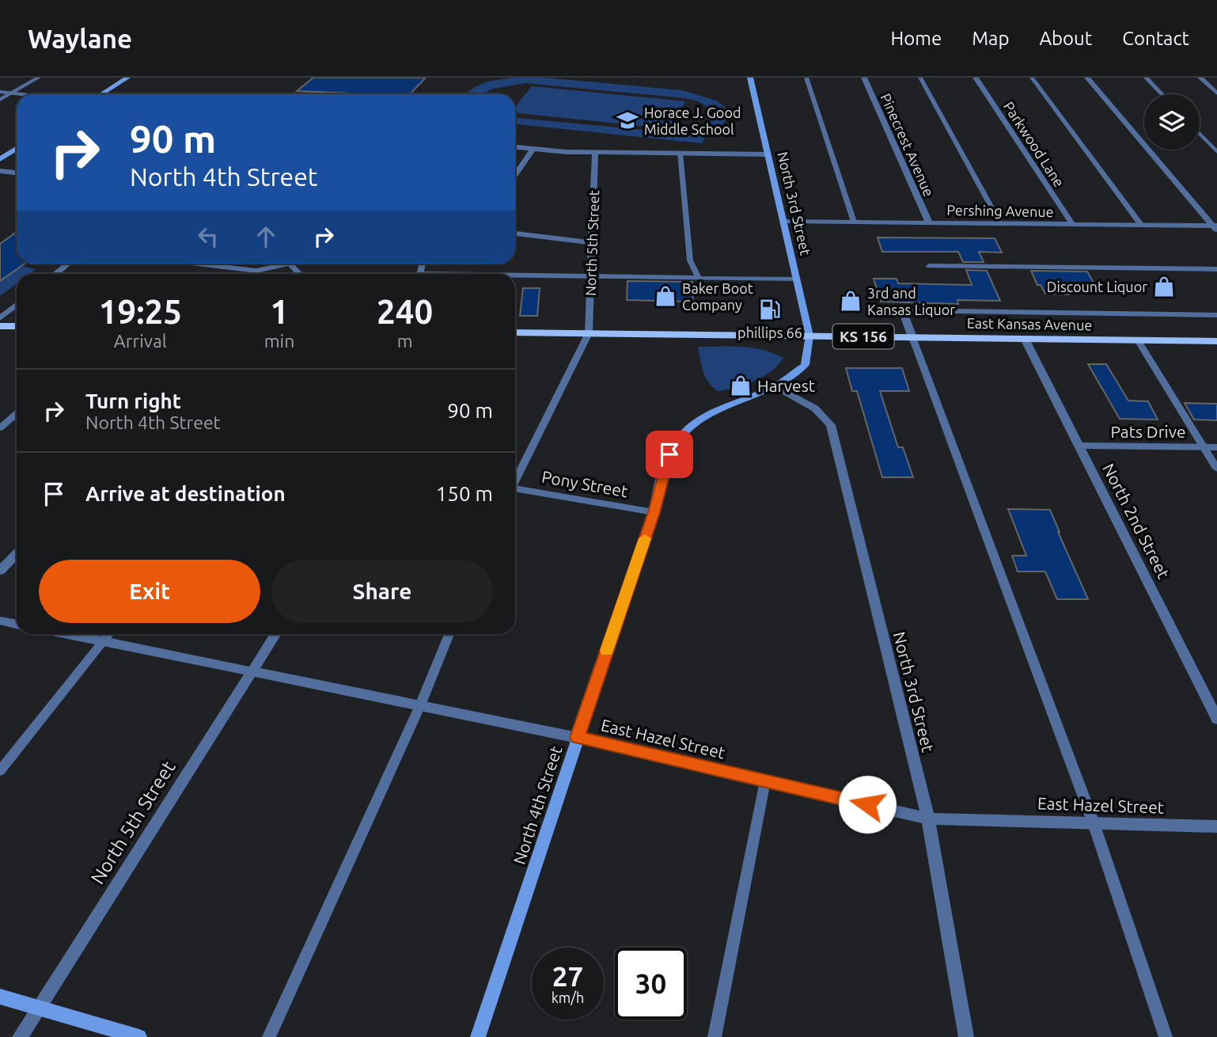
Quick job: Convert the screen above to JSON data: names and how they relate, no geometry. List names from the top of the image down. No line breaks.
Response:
{"streets":{"main road":["North 3rd Street","East Kansas Avenue","KS 156","North 4th Street"],"street":["Parkwood Lane","Pinecrest Avenue","Pershing Avenue","North 5th Street","Pats Drive","Pony Street","North 2nd Street","East Hazel Street"]},"crossings":[["Parkwood Lane","Pershing Avenue"],["Pinecrest Avenue","Pershing Avenue"],["North 3rd Street","Pershing Avenue"],["North 3rd Street","East Kansas Avenue"],["North 3rd Street","East Hazel Street"],["North 3rd Street","North 4th Street"],["North 5th Street","East Kansas Avenue"],["North 5th Street","East Hazel Street"],["East Kansas Avenue","North 2nd Street"],["East Kansas Avenue","North 4th Street"],["Pats Drive","North 2nd Street"],["Pony Street","North 4th Street"],["East Hazel Street","North 4th Street"]],"places":{"school or university":["Horace J. Good Middle School"],"shop":["Discount Liquor","Baker Boot Company","3rd and Kansas Liquor","Harvest"],"fuel station":["phillips 66"]},"page":{"header":"Waylane","nav":["Home","Map","About","Contact"],"turn":["90 m","North 4th Street"],"eta":["19:25","Arrival","1","min","240","m"],"list":[{"name":"Turn right","note":"North 4th Street","value":"90 m"},{"name":"Arrive at destination","value":"150 m"}],"buttons":["Exit","Share"],"speed":"27 km/h","limit":"30"}}
